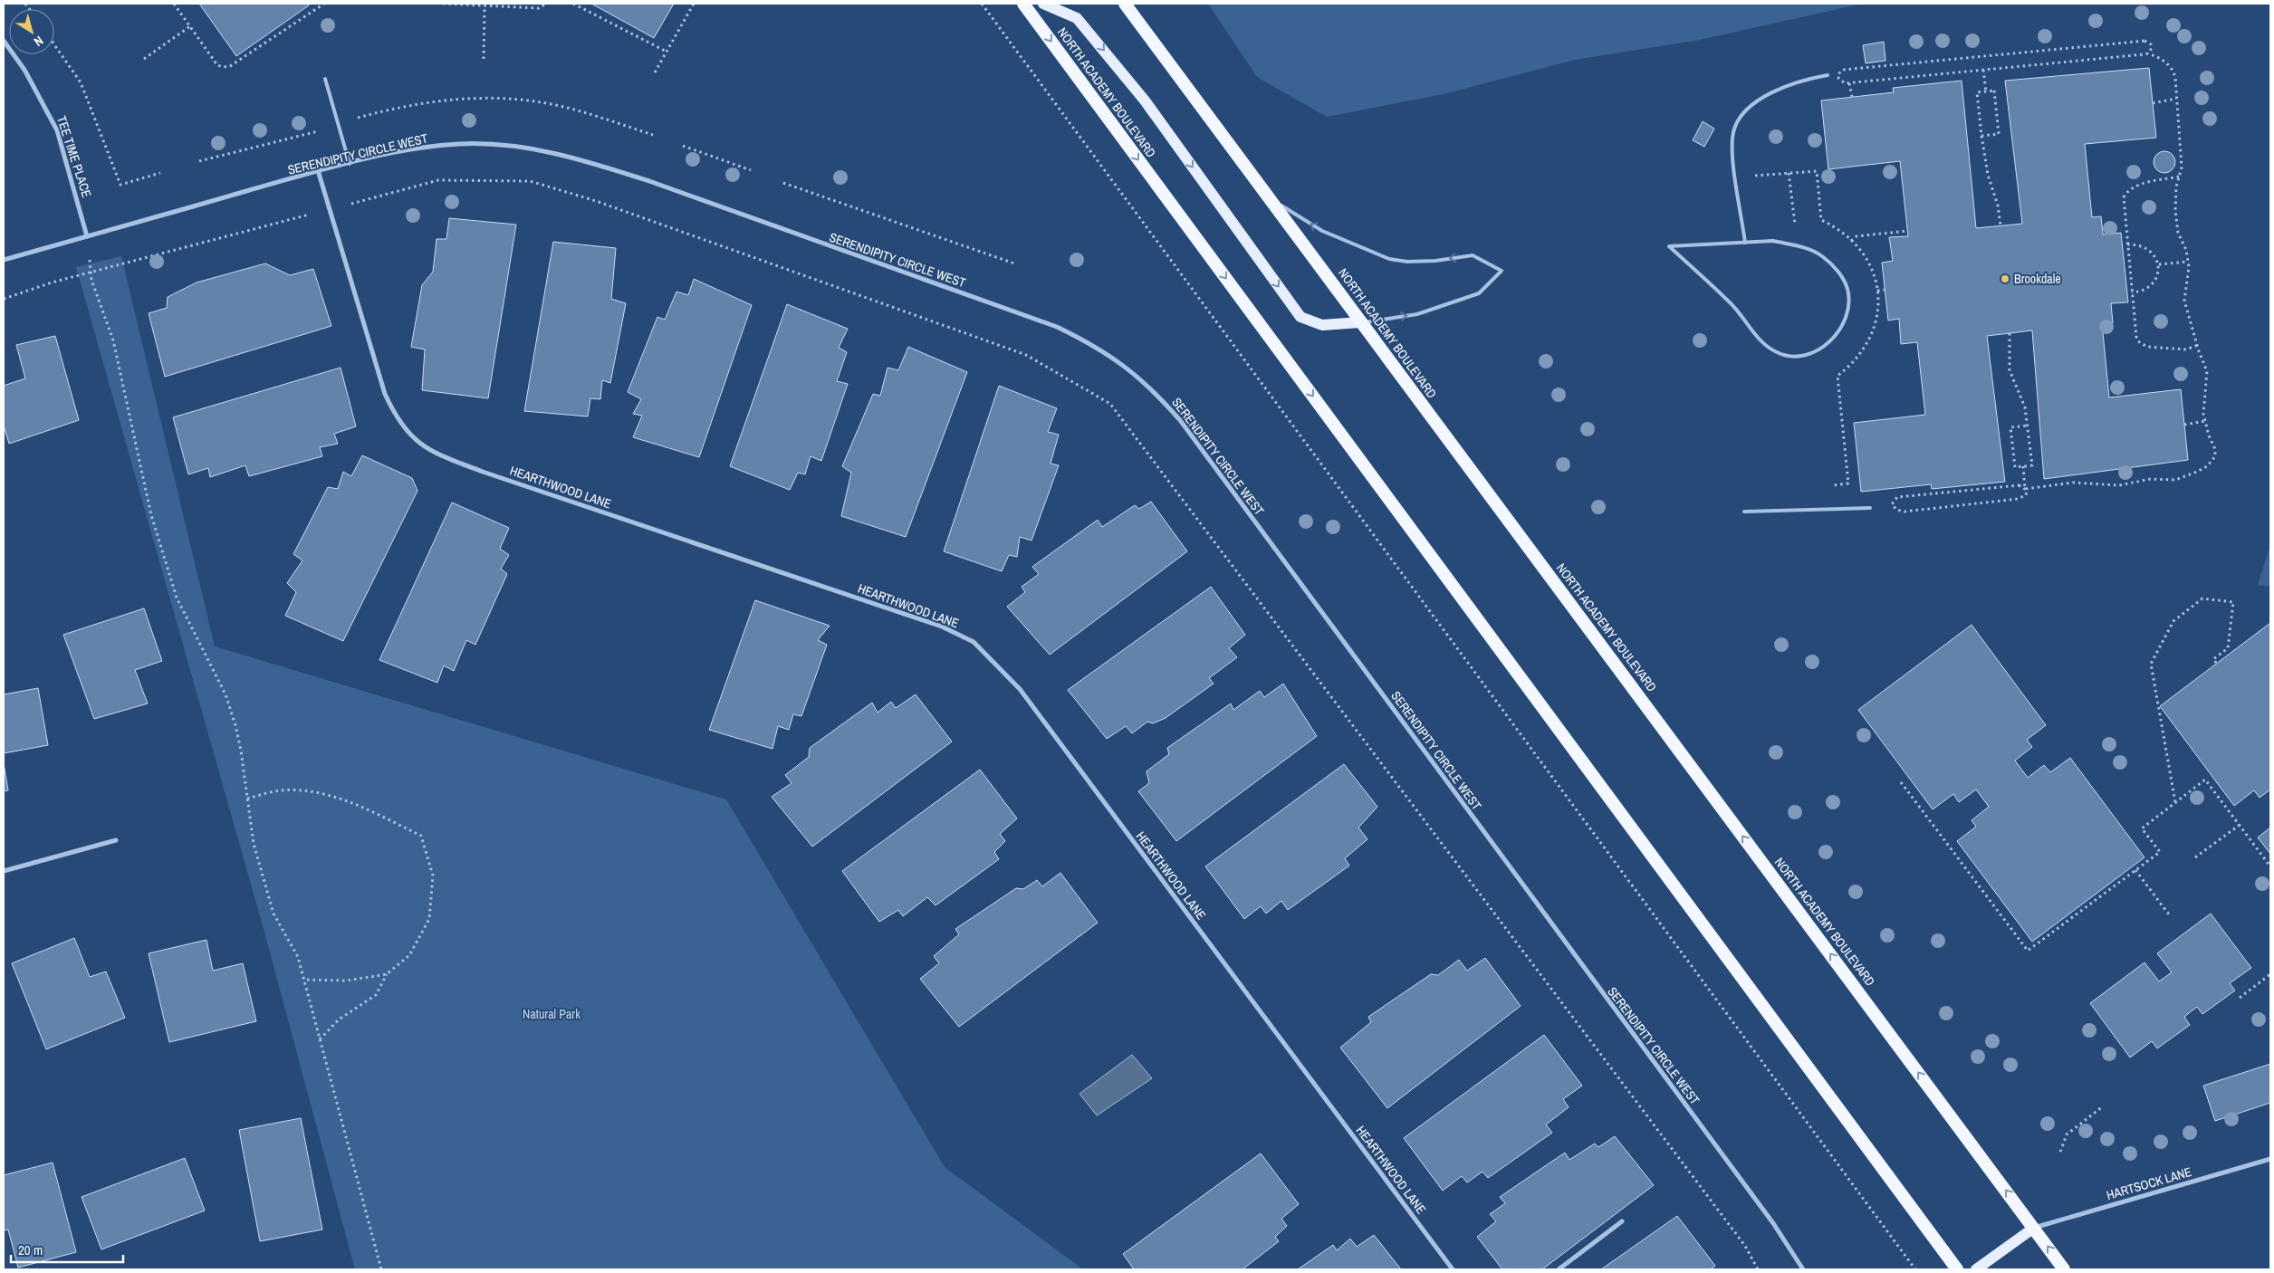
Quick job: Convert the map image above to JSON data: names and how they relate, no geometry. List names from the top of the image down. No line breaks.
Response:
{"streets":{"highway":["NORTH ACADEMY BOULEVARD"],"street":["SERENDIPITY CIRCLE WEST","TEE TIME PLACE","HEARTHWOOD LANE","HARTSOCK LANE"]},"crossings":[["NORTH ACADEMY BOULEVARD","HARTSOCK LANE"],["SERENDIPITY CIRCLE WEST","TEE TIME PLACE"],["SERENDIPITY CIRCLE WEST","HEARTHWOOD LANE"]],"parks":["Natural Park"],"places":["Brookdale"],"scale_bar":"20 m","north":"bottom right"}
